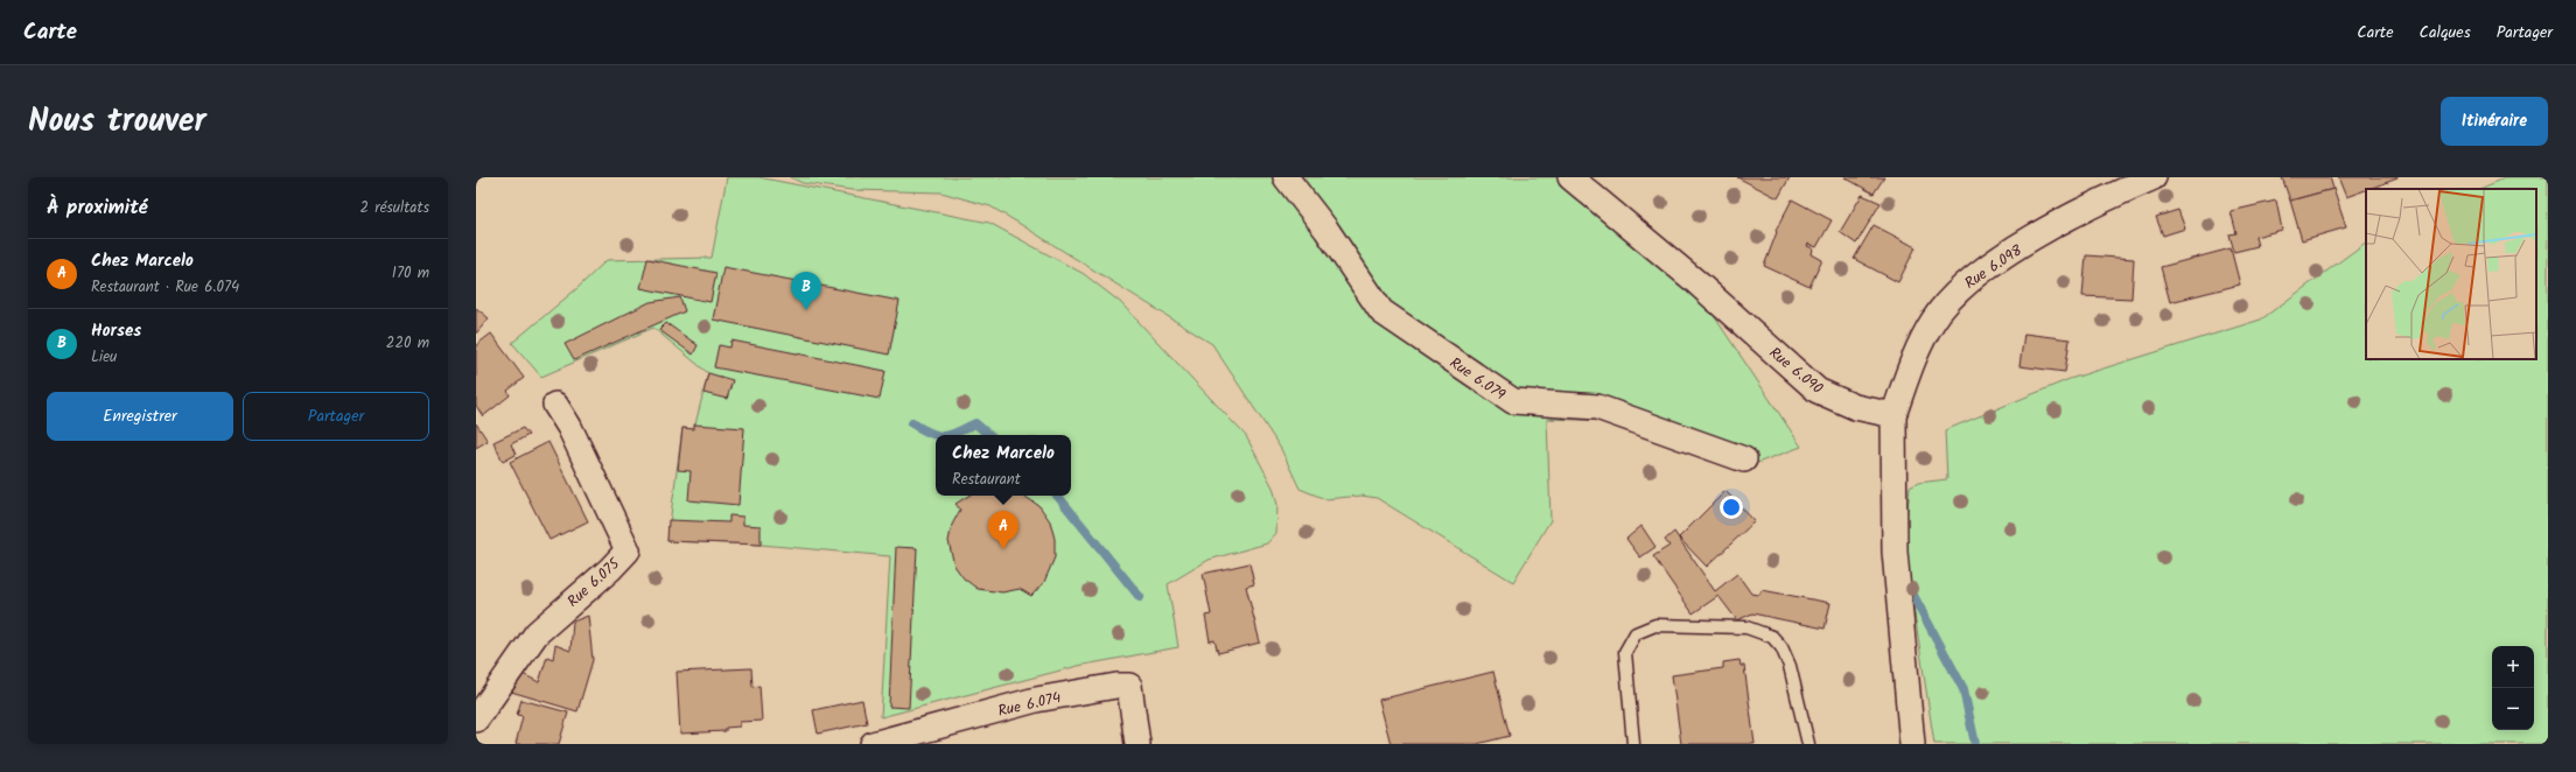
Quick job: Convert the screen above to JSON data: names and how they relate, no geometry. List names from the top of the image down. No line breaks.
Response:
{"streets":{"street":["Rue 6.098","Rue 6.090","Rue 6.079","Rue 6.075","Rue 6.074"]},"crossings":[["Rue 6.098","Rue 6.090"]],"page":{"header":"Carte","nav":["Carte","Calques","Partager"],"title":"Nous trouver","buttons":["Itinéraire",["Enregistrer","Partager"]],"heading":["À proximité","2 résultats"],"list":[{"mark":"A","name":"Chez Marcelo","note":"Restaurant · Rue 6.074","value":"170 m"},{"mark":"B","name":"Horses","note":"Lieu","value":"220 m"}],"pins":["B","A"],"popup":["Chez Marcelo","Restaurant"],"map_buttons":["+","−"]}}
